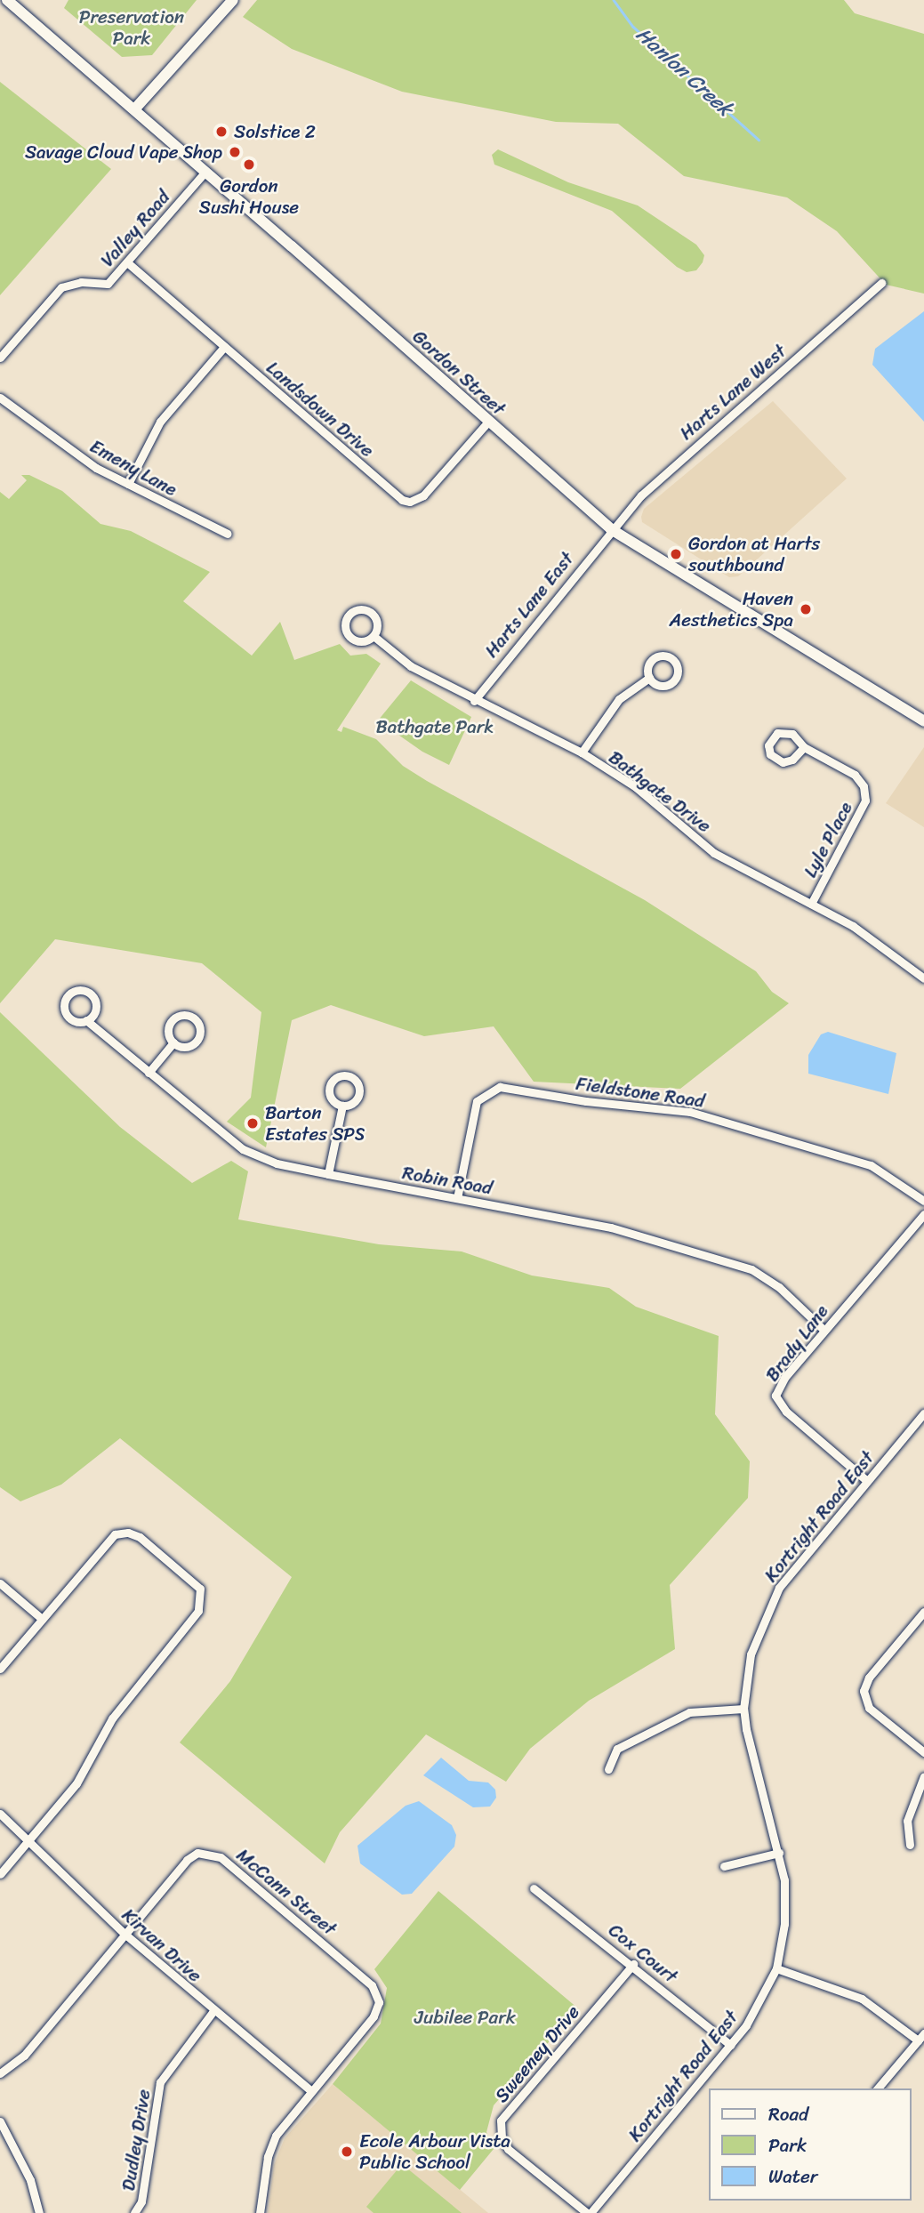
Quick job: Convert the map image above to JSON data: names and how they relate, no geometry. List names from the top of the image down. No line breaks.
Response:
{"streets":{"main road":["Gordon Street"],"street":["Valley Road","Harts Lane West","Landsdown Drive","Emeny Lane","Harts Lane East","Bathgate Drive","Lyle Place","Fieldstone Road","Robin Road","Brady Lane","Kortright Road East","McCann Street","Kirvan Drive","Cox Court","Sweeney Drive","Dudley Drive"]},"crossings":[["Valley Road","Gordon Street"],["Valley Road","Landsdown Drive"],["Gordon Street","Harts Lane West"],["Gordon Street","Landsdown Drive"],["Gordon Street","Harts Lane East"],["Harts Lane West","Harts Lane East"],["Harts Lane East","Bathgate Drive"],["Bathgate Drive","Lyle Place"],["Fieldstone Road","Robin Road"],["Robin Road","Brady Lane"],["Brady Lane","Kortright Road East"],["Kortright Road East","Cox Court"],["Kortright Road East","Sweeney Drive"],["McCann Street","Kirvan Drive"],["Kirvan Drive","Dudley Drive"],["Cox Court","Sweeney Drive"]],"water":["Hanlon Creek"],"parks":["Preservation Park","Bathgate Park","Jubilee Park"],"places":["Solstice 2","Savage Cloud Vape Shop","Gordon Sushi House","Gordon at Harts southbound","Haven Aesthetics Spa","Barton Estates SPS","Ecole Arbour Vista Public School"],"legend":["Road","Park","Water"]}
